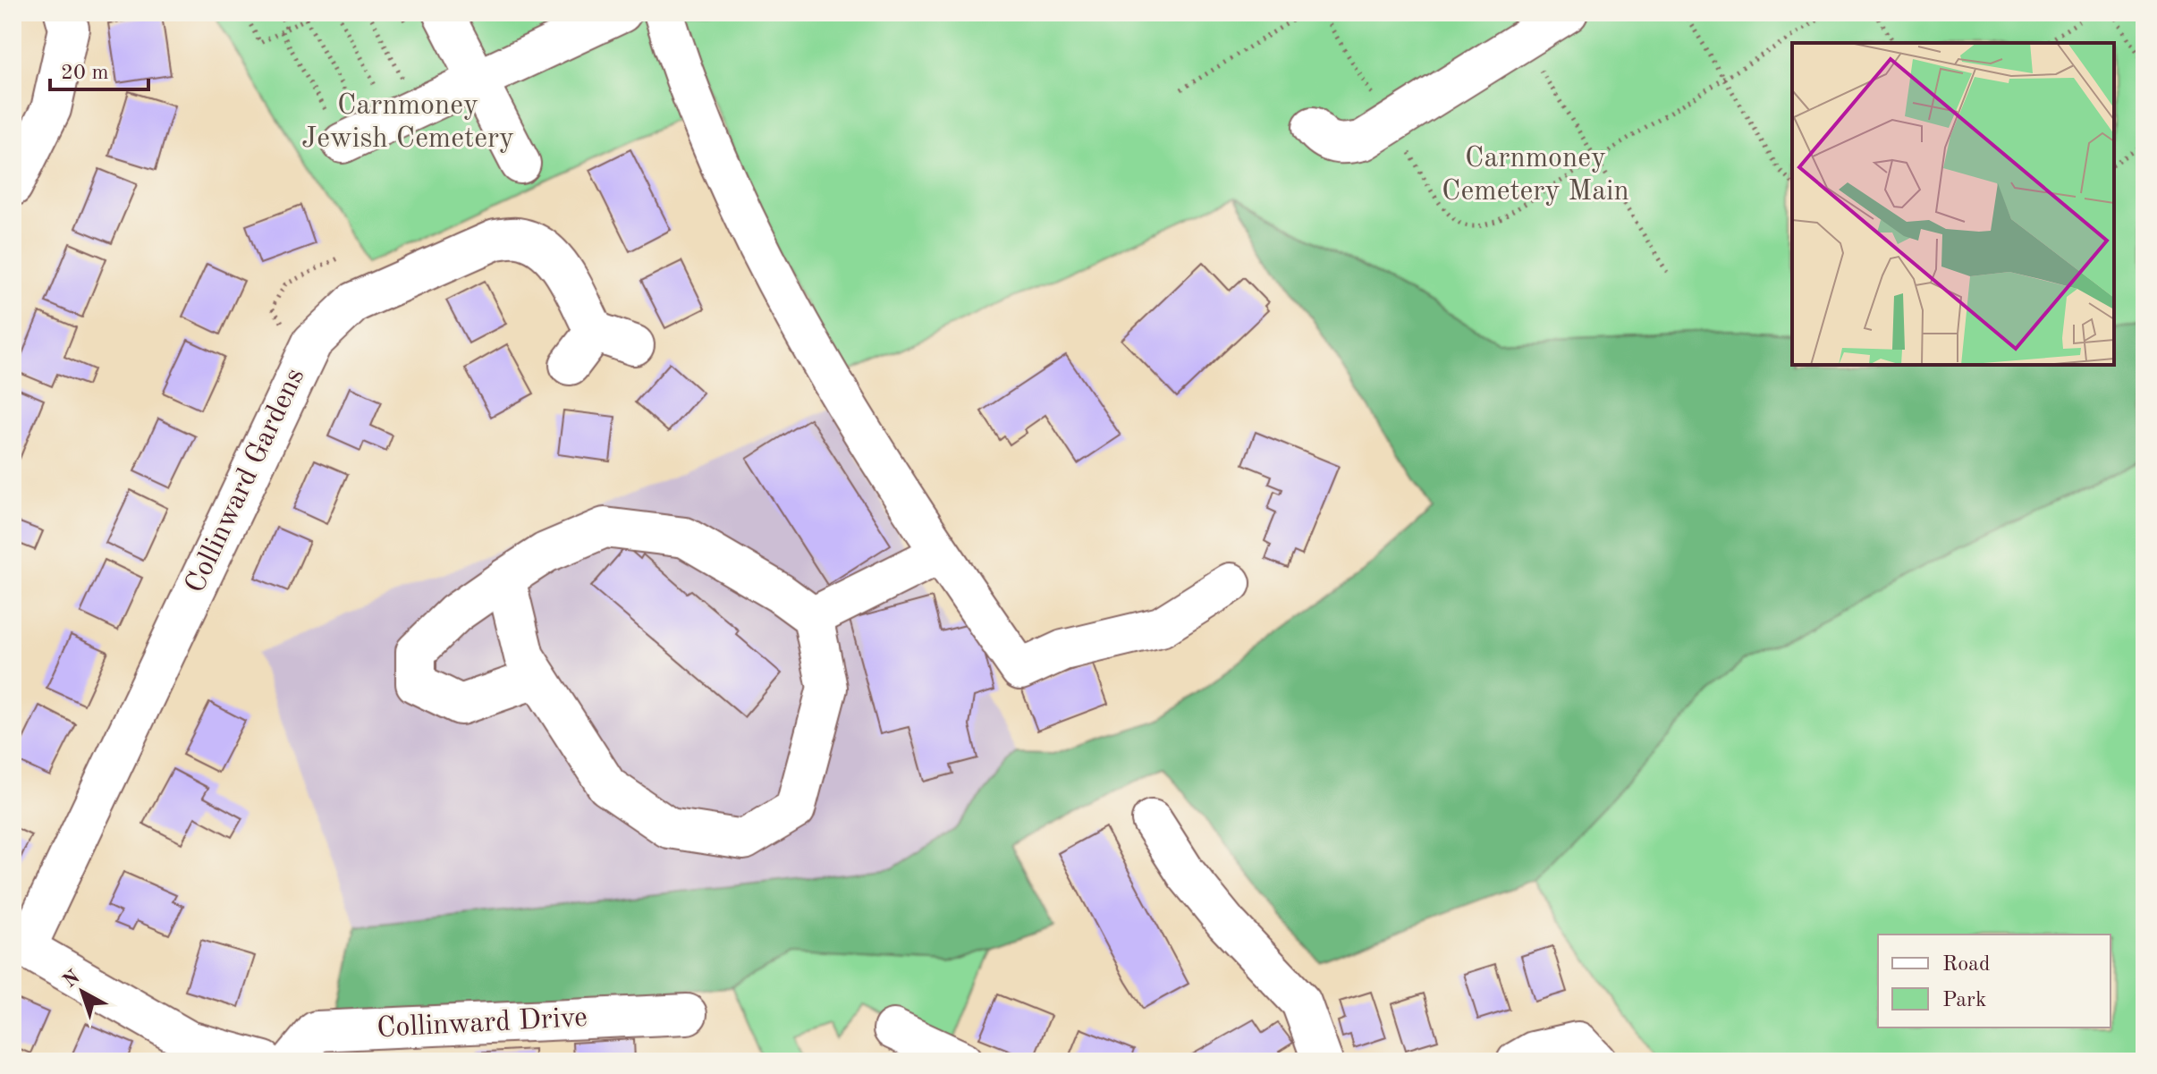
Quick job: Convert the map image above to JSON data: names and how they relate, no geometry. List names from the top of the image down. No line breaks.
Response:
{"streets":{"street":["Collinward Gardens","Collinward Drive"]},"parks":["Carnmoney Jewish Cemetery","Carnmoney Cemetery Main"],"legend":["Road","Park"],"scale_bar":"20 m","north":"top left"}
